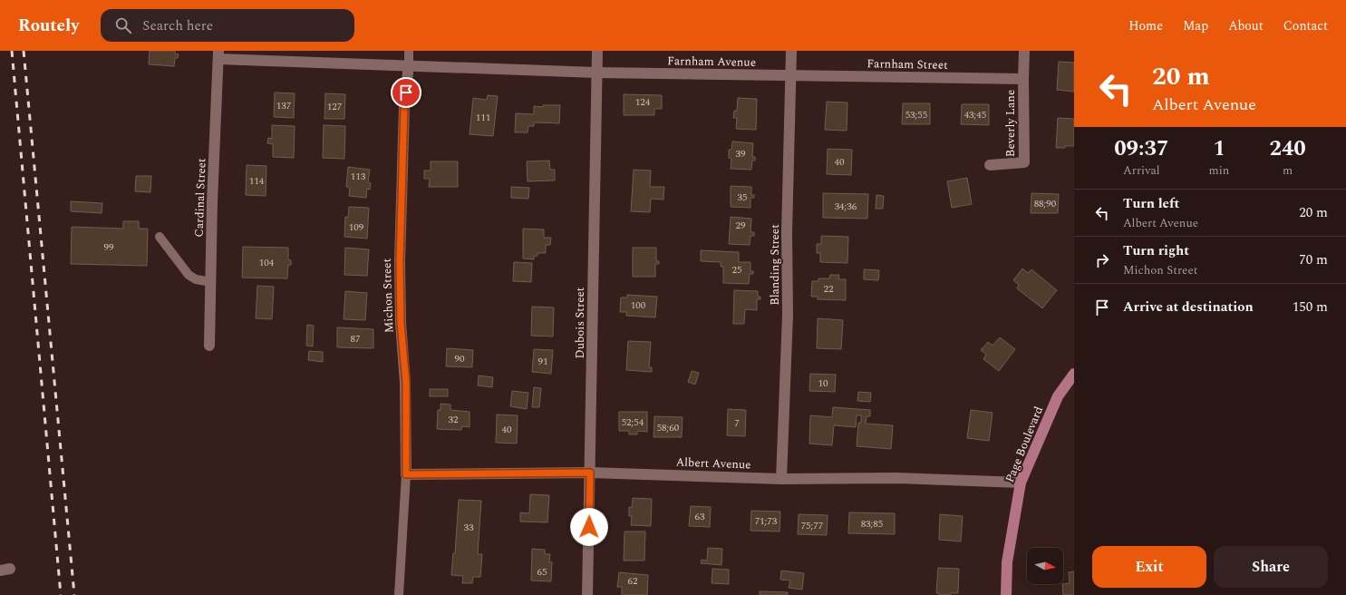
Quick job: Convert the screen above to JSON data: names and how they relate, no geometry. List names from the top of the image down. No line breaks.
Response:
{"streets":{"main road":["Page Boulevard"],"street":["Farnham Avenue","Farnham Street","Beverly Lane","Cardinal Street","Blanding Street","Michon Street","Dubois Street","Albert Avenue"]},"crossings":[["Farnham Avenue","Farnham Street"],["Farnham Avenue","Cardinal Street"],["Farnham Avenue","Blanding Street"],["Farnham Avenue","Michon Street"],["Farnham Avenue","Dubois Street"],["Farnham Street","Beverly Lane"],["Farnham Street","Blanding Street"],["Blanding Street","Albert Avenue"],["Michon Street","Albert Avenue"],["Dubois Street","Albert Avenue"],["Page Boulevard","Albert Avenue"]],"house_numbers":["124","137","127","53;55","43;45","111","39","40","113","114","35","88;90","34;36","29","109","99","104","25","22","100","87","90","91","10","32","52;54","7","58;60","40","63","71;73","83;85","75;77","33","65","62"],"north":"right","page":{"header":"Routely","search":"Search here","nav":["Home","Map","About","Contact"],"turn":["20 m","Albert Avenue"],"eta":["09:37","Arrival","1","min","240","m"],"list":[{"name":"Turn left","note":"Albert Avenue","value":"20 m"},{"name":"Turn right","note":"Michon Street","value":"70 m"},{"name":"Arrive at destination","value":"150 m"}],"buttons":["Exit","Share"]}}
